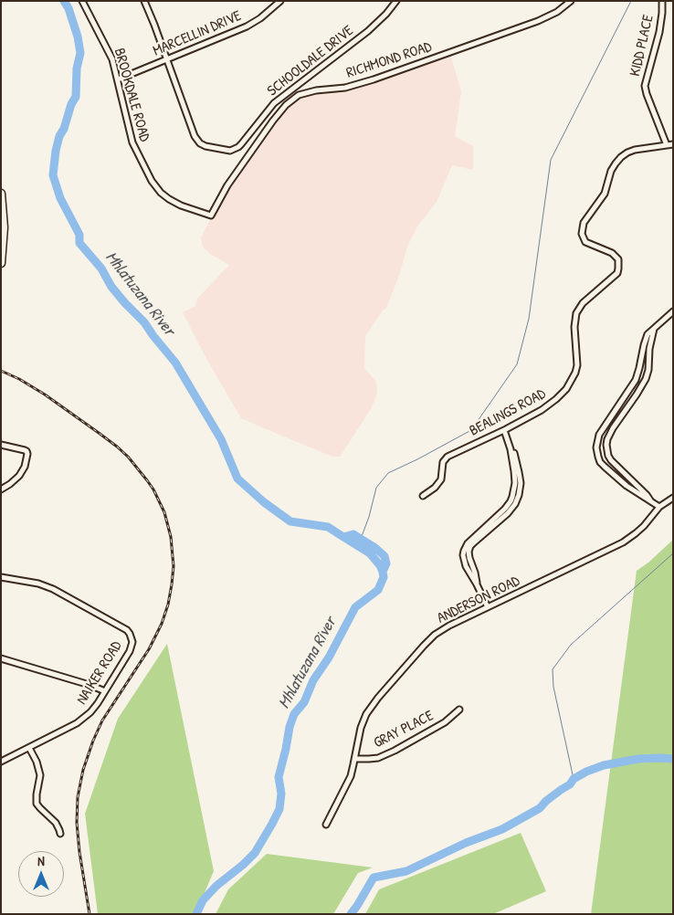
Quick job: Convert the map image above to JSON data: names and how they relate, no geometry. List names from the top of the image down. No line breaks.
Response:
{"streets":{"street":["MARCELLIN DRIVE","KIDD PLACE","RICHMOND ROAD","SCHOOLDALE DRIVE","BROOKDALE ROAD","BEALINGS ROAD","ANDERSON ROAD","NAIKER ROAD","GRAY PLACE"]},"crossings":[["MARCELLIN DRIVE","SCHOOLDALE DRIVE"],["MARCELLIN DRIVE","BROOKDALE ROAD"],["KIDD PLACE","BEALINGS ROAD"],["RICHMOND ROAD","BROOKDALE ROAD"],["ANDERSON ROAD","GRAY PLACE"]],"water":["Mhlatuzana River"],"north":"top"}
